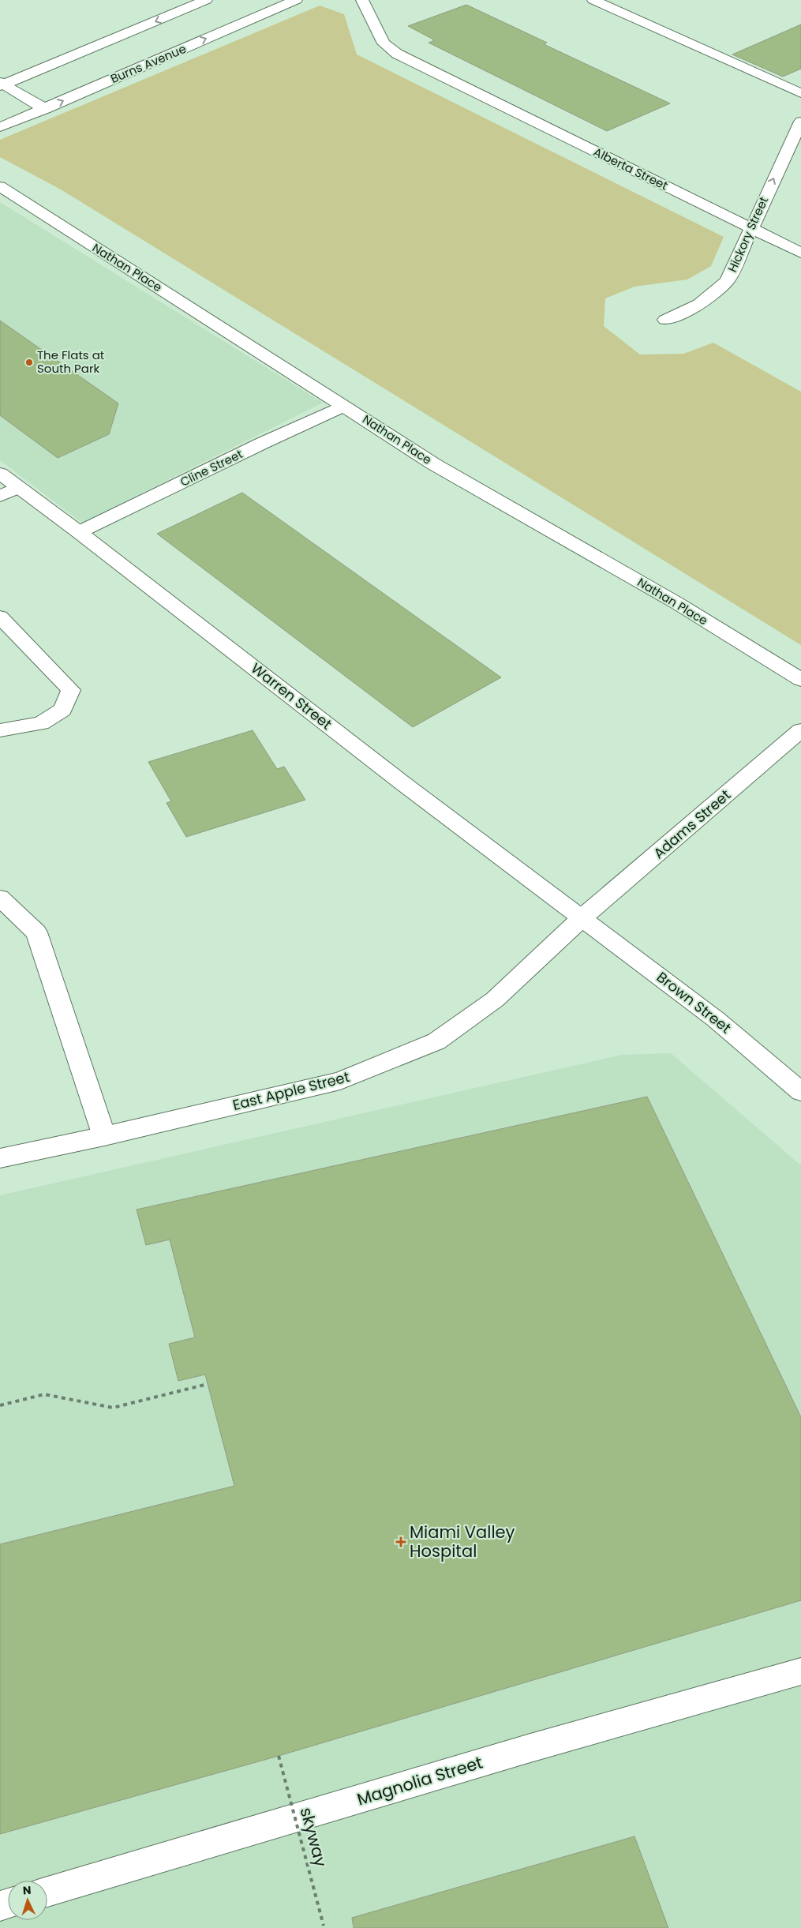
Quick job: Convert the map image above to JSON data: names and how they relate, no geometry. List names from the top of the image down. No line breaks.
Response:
{"streets":{"street":["Burns Avenue","Alberta Street","Hickory Street","Nathan Place","Cline Street","Warren Street","Adams Street","Brown Street","East Apple Street","Magnolia Street"],"path":["skyway"]},"crossings":[["Alberta Street","Hickory Street"],["Nathan Place","Cline Street"],["Cline Street","Warren Street"],["Warren Street","Adams Street"],["Warren Street","Brown Street"],["Warren Street","East Apple Street"],["Adams Street","Brown Street"],["Adams Street","East Apple Street"],["Brown Street","East Apple Street"]],"one_way":["Hickory Street"],"places":{"other":["The Flats at South Park"],"health":["Miami Valley Hospital"]},"north":"top"}
